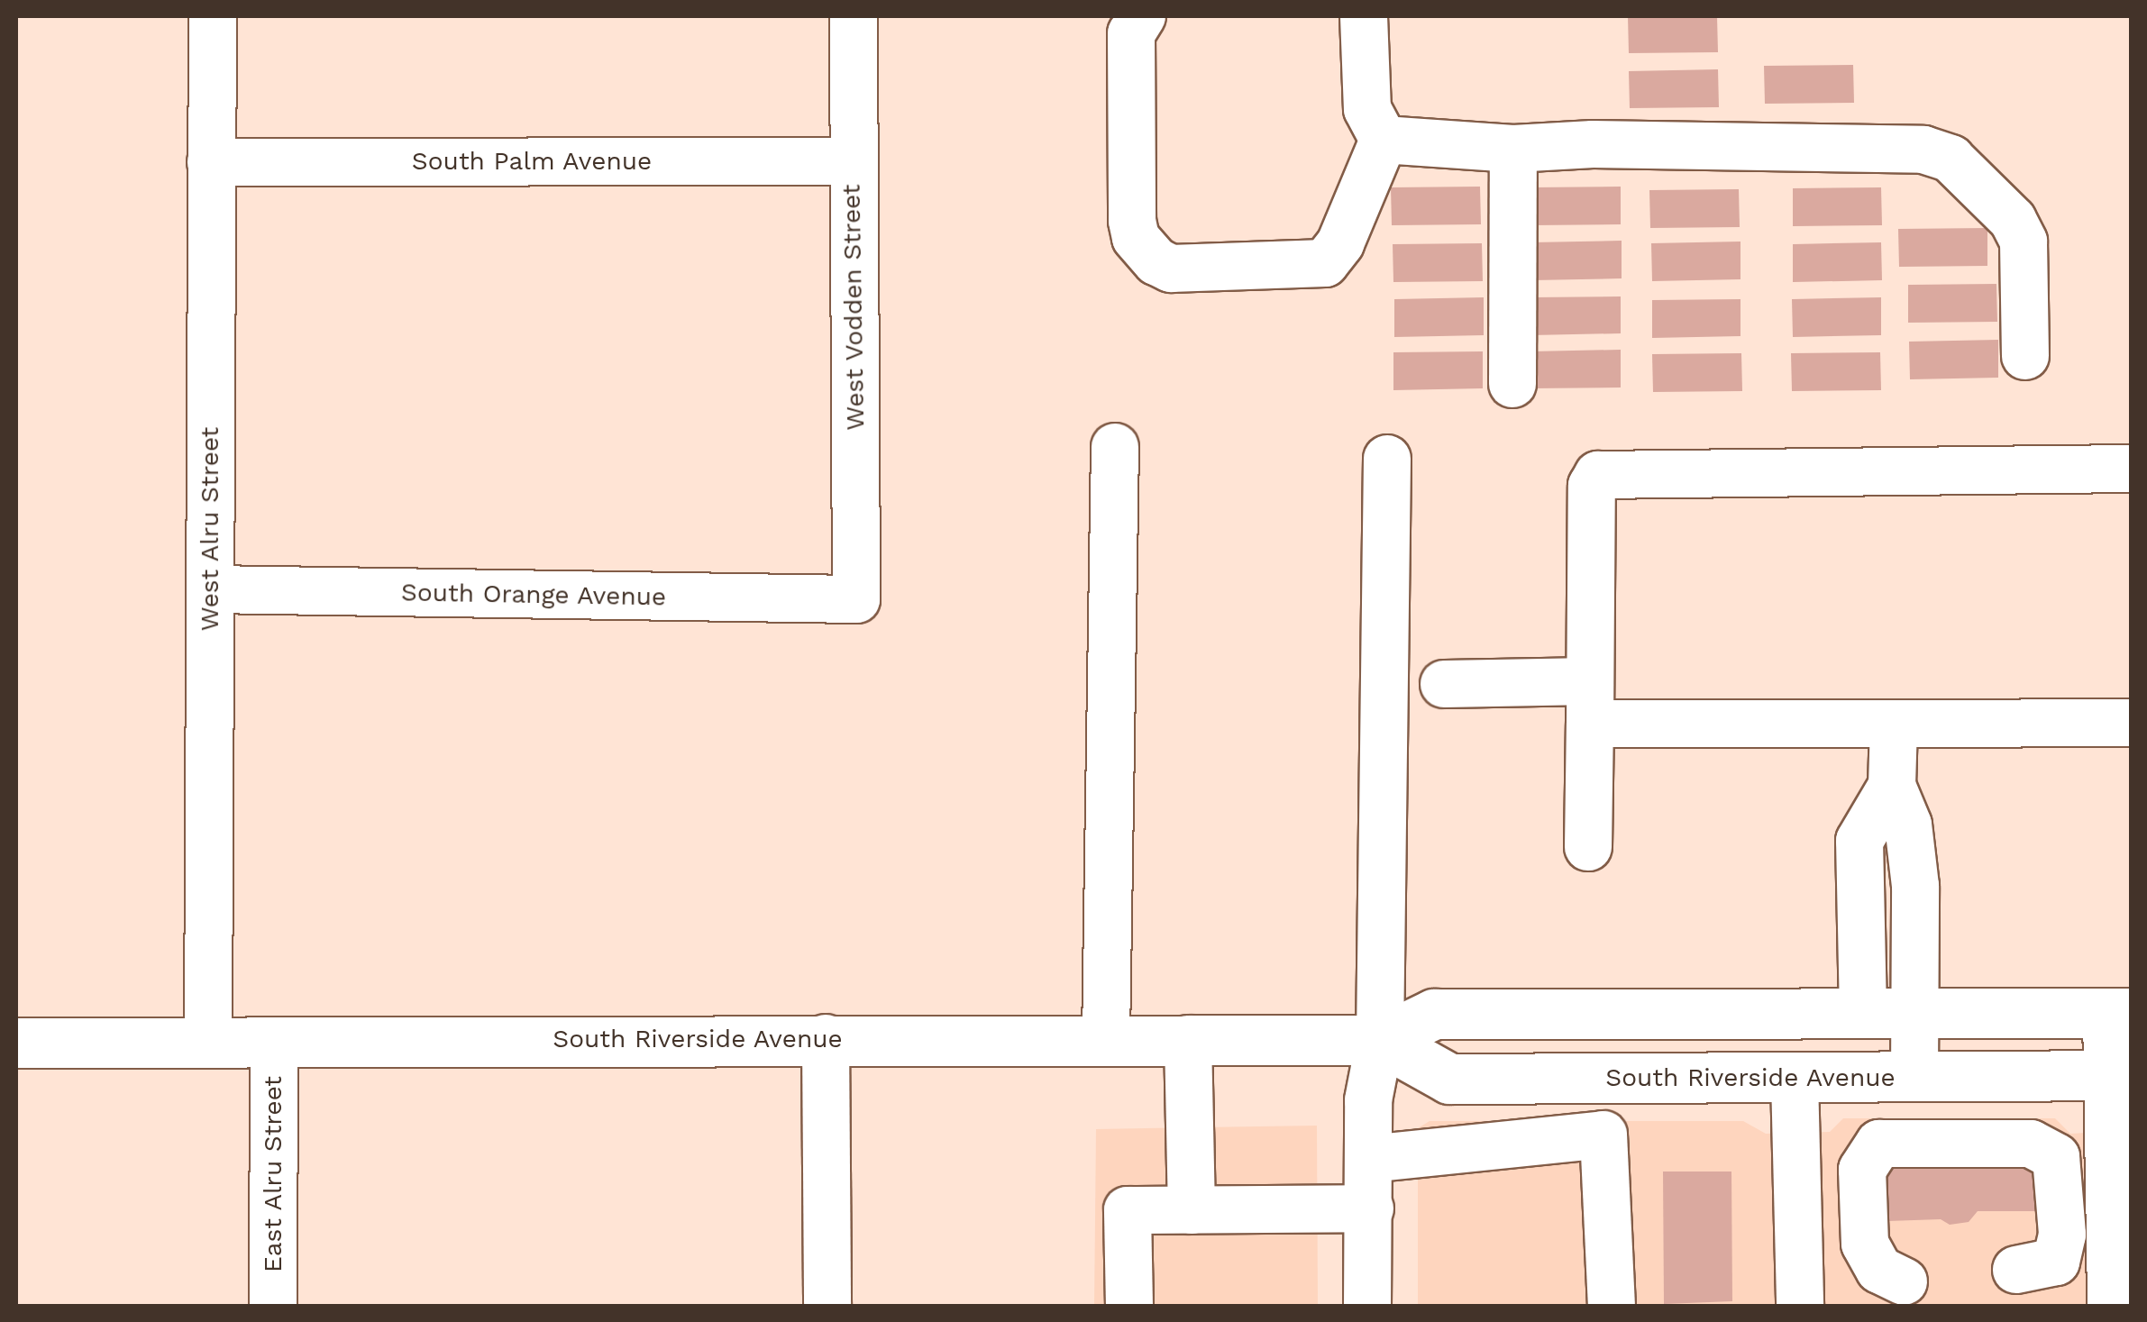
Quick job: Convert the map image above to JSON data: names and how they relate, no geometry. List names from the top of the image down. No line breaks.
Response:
{"streets":{"main road":["South Riverside Avenue"],"street":["South Palm Avenue","West Vodden Street","West Alru Street","South Orange Avenue","East Alru Street"]},"crossings":[["South Palm Avenue","West Vodden Street"],["South Palm Avenue","West Alru Street"],["West Vodden Street","South Orange Avenue"],["West Alru Street","South Orange Avenue"],["West Alru Street","South Riverside Avenue"],["South Riverside Avenue","East Alru Street"]]}
